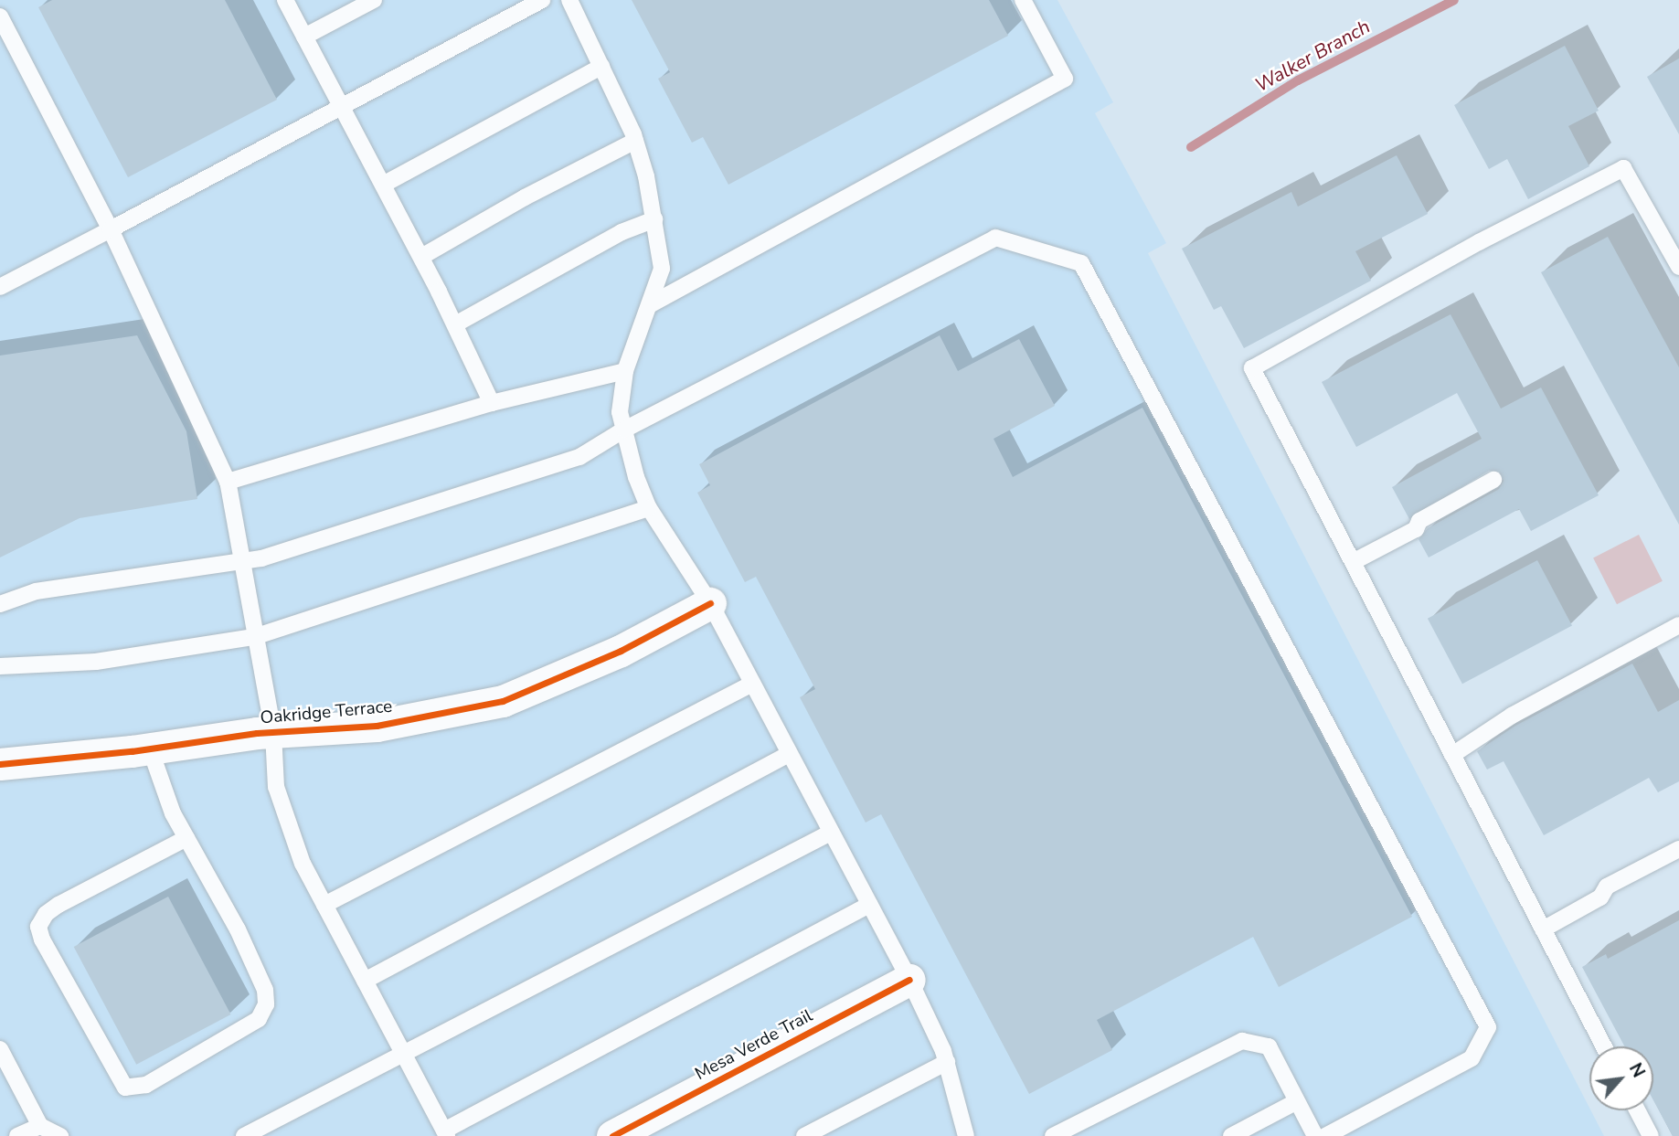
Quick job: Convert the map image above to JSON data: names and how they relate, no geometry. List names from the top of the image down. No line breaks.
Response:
{"streets":{"street":["Oakridge Terrace","Mesa Verde Trail"]},"water":["Walker Branch"],"north":"top right"}
